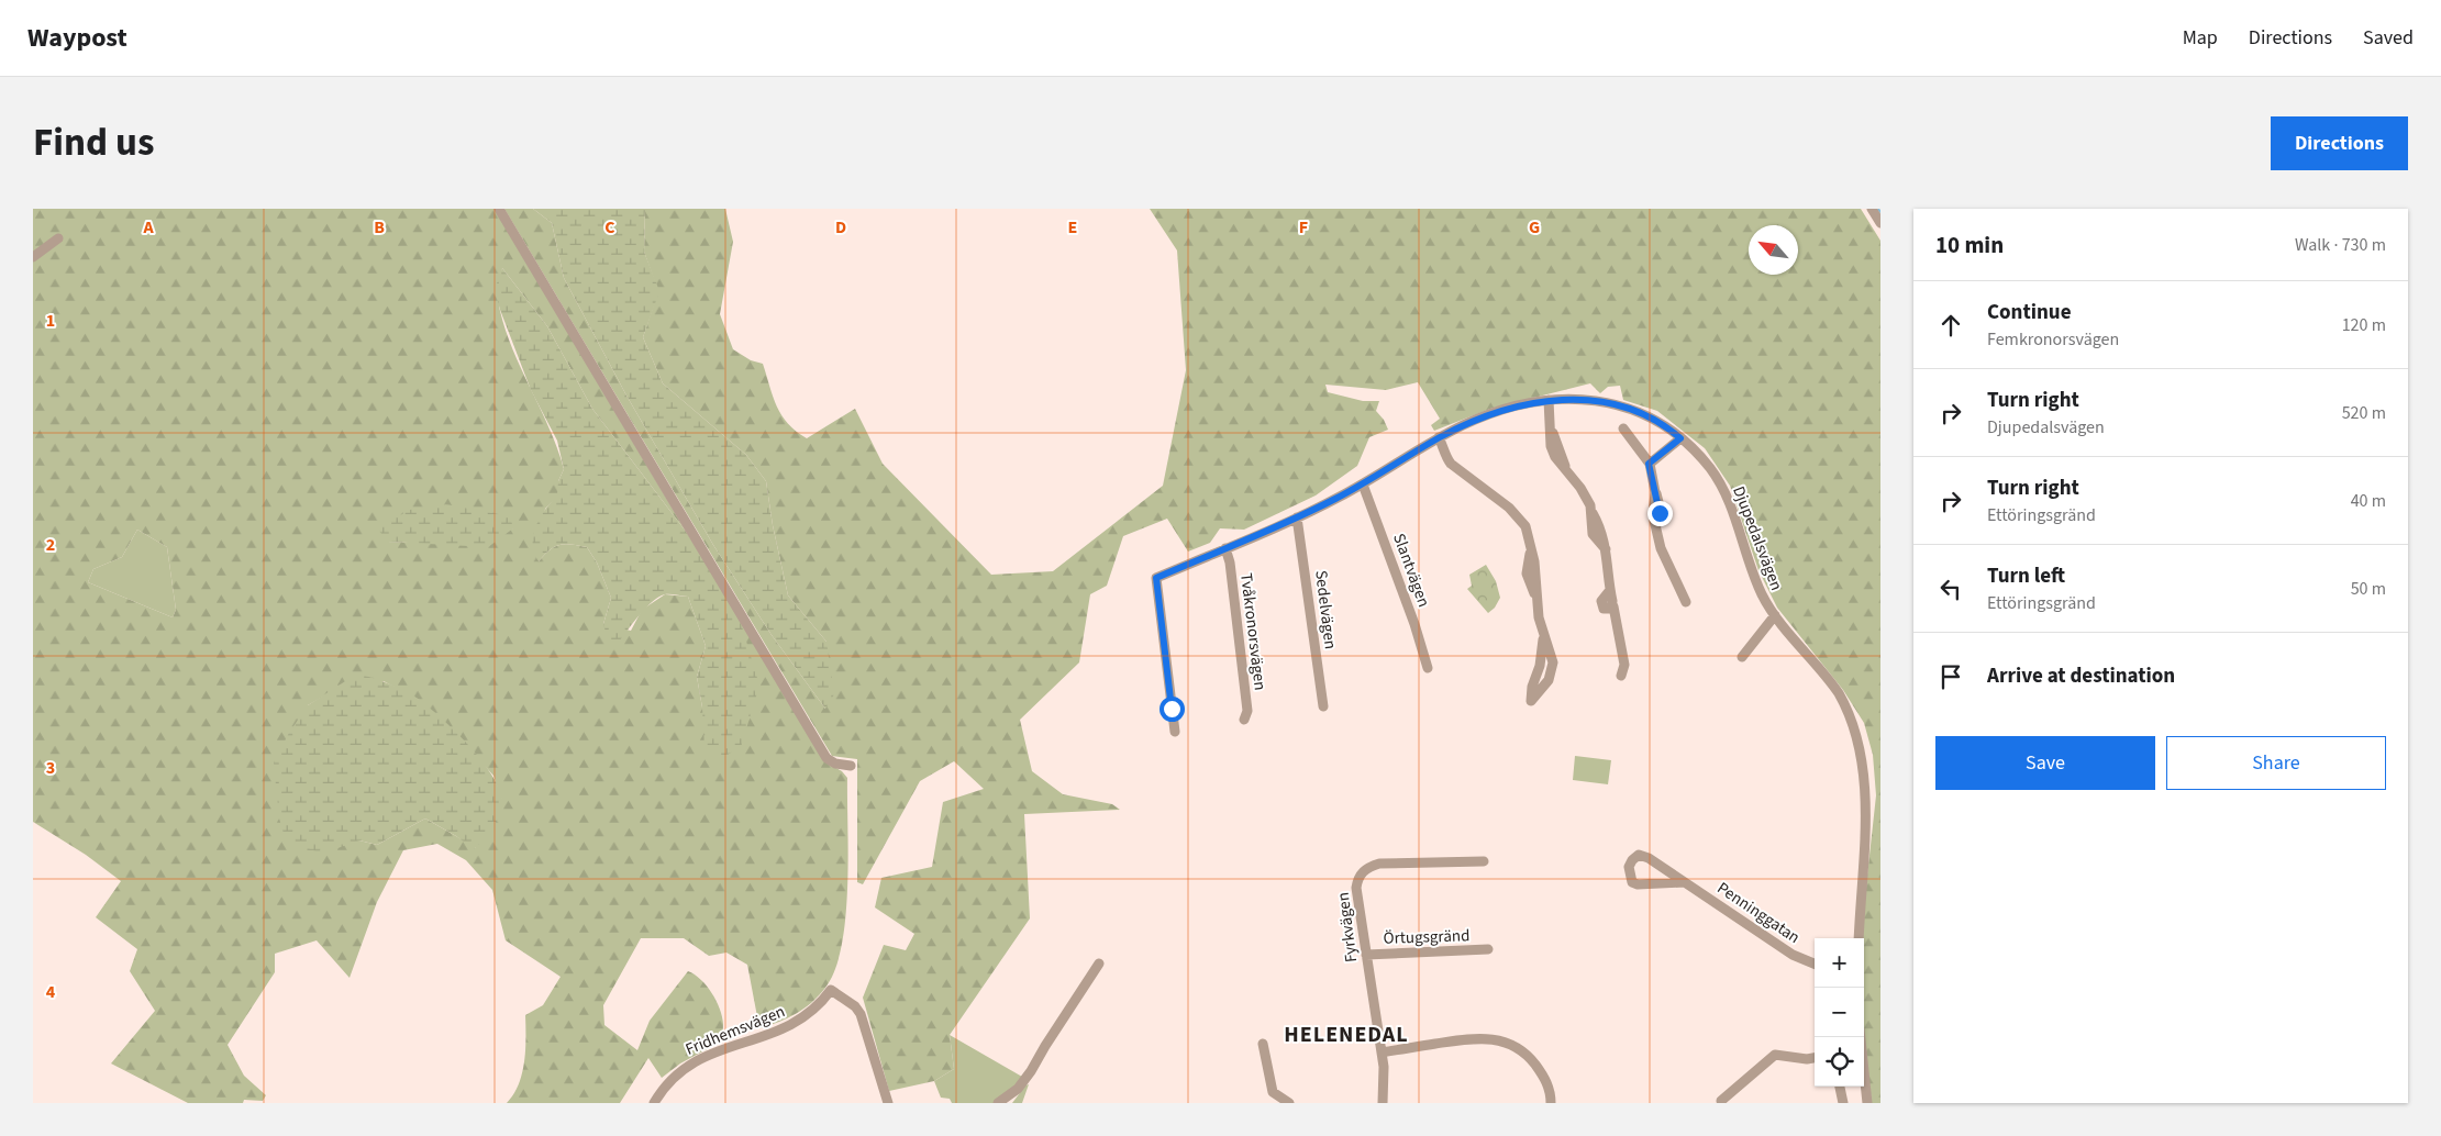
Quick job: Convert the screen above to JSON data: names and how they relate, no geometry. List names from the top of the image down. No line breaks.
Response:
{"streets":{"street":["Djupedalsvägen","Slantvägen","Sedelvägen","Tvåkronorsvägen","Penninggatan","Fyrkvägen","Örtugsgränd","Fridhemsvägen"]},"crossings":[["Djupedalsvägen","Slantvägen"],["Djupedalsvägen","Sedelvägen"],["Djupedalsvägen","Tvåkronorsvägen"],["Fyrkvägen","Örtugsgränd"]],"districts":["HELENEDAL"],"north":"top left","page":{"header":"Waypost","nav":["Map","Directions","Saved"],"title":"Find us","buttons":["Directions",["Save","Share"]],"heading":["10 min","Walk · 730 m"],"list":[["Continue","Femkronorsvägen","120 m"],["Turn right","Djupedalsvägen","520 m"],["Turn right","Ettöringsgränd","40 m"],["Turn left","Ettöringsgränd","50 m"],"Arrive at destination"],"map_buttons":["+","−"]},"grid":{"columns":["A","B","C","D","E","F","G"],"rows":["1","2","3","4"]}}
